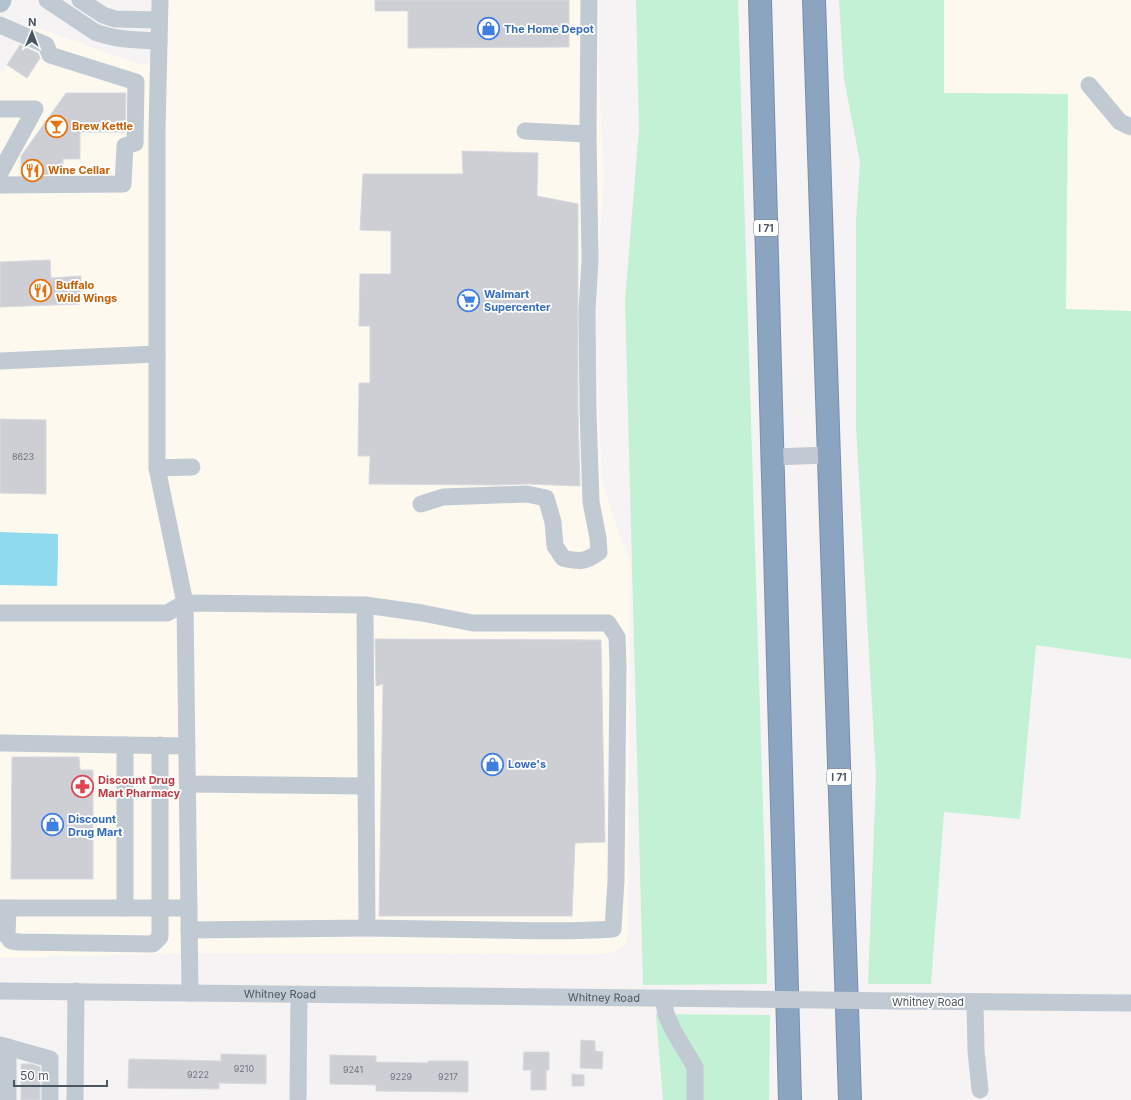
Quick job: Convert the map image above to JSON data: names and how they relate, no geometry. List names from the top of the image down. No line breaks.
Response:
{"streets":{"highway":["I 71"],"street":["Whitney Road"]},"places":{"shop":["The Home Depot","Lowe's","Discount Drug Mart"],"bar":["Brew Kettle"],"restaurant":["Wine Cellar","Buffalo Wild Wings"],"supermarket":["Walmart Supercenter"],"pharmacy":["Discount Drug Mart Pharmacy"]},"house_numbers":["8623","9210","9241","9222","9229","9217"],"scale_bar":"50 m","north":"top"}
